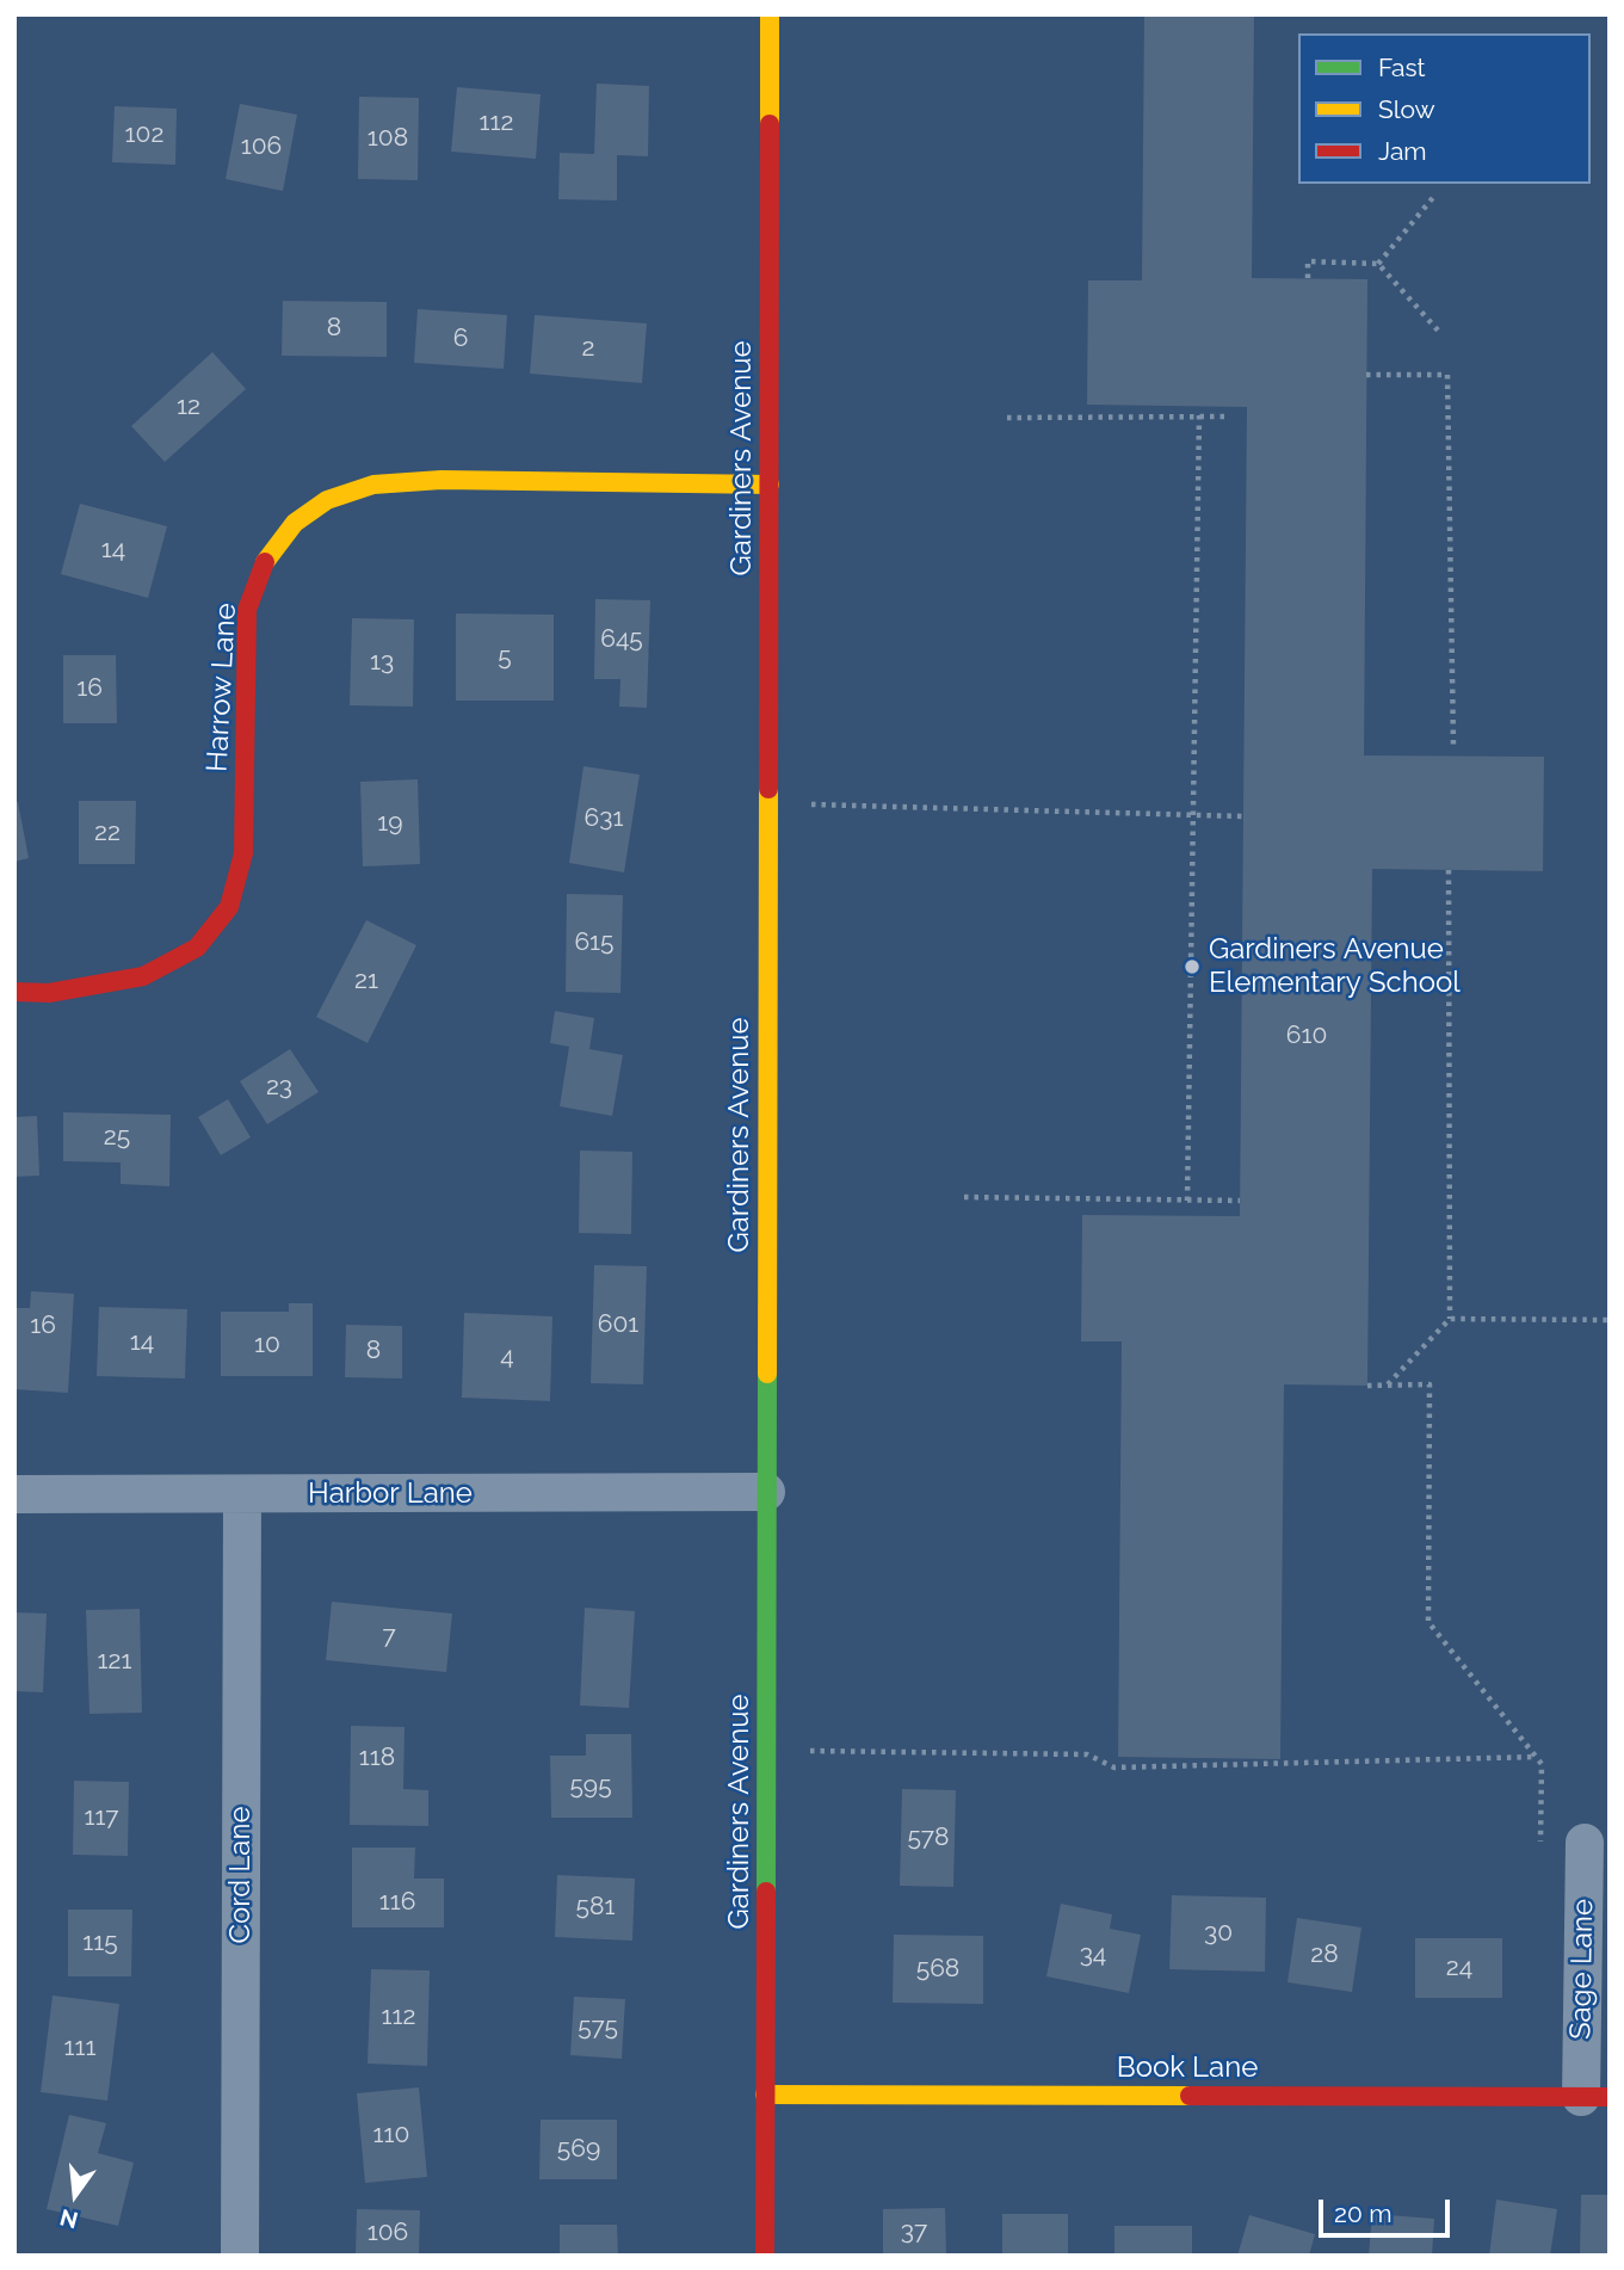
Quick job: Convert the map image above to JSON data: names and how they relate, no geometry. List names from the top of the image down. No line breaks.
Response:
{"streets":{"main road":["Gardiners Avenue","Harrow Lane","Book Lane"],"street":["Harbor Lane","Cord Lane","Sage Lane"]},"crossings":[["Gardiners Avenue","Harrow Lane"],["Gardiners Avenue","Harbor Lane"],["Gardiners Avenue","Book Lane"],["Harbor Lane","Cord Lane"],["Sage Lane","Book Lane"]],"places":["Gardiners Avenue Elementary School"],"house_numbers":["112","102","108","106","8","6","2","12","14","645","5","13","16","631","19","22","615","21","610","23","25","601","16","14","10","8","4","7","121","118","595","117","578","116","581","30","115","34","28","24","568","112","575","111","110","569","37","106"],"legend":["Fast","Slow","Jam"],"scale_bar":"20 m","north":"bottom"}
